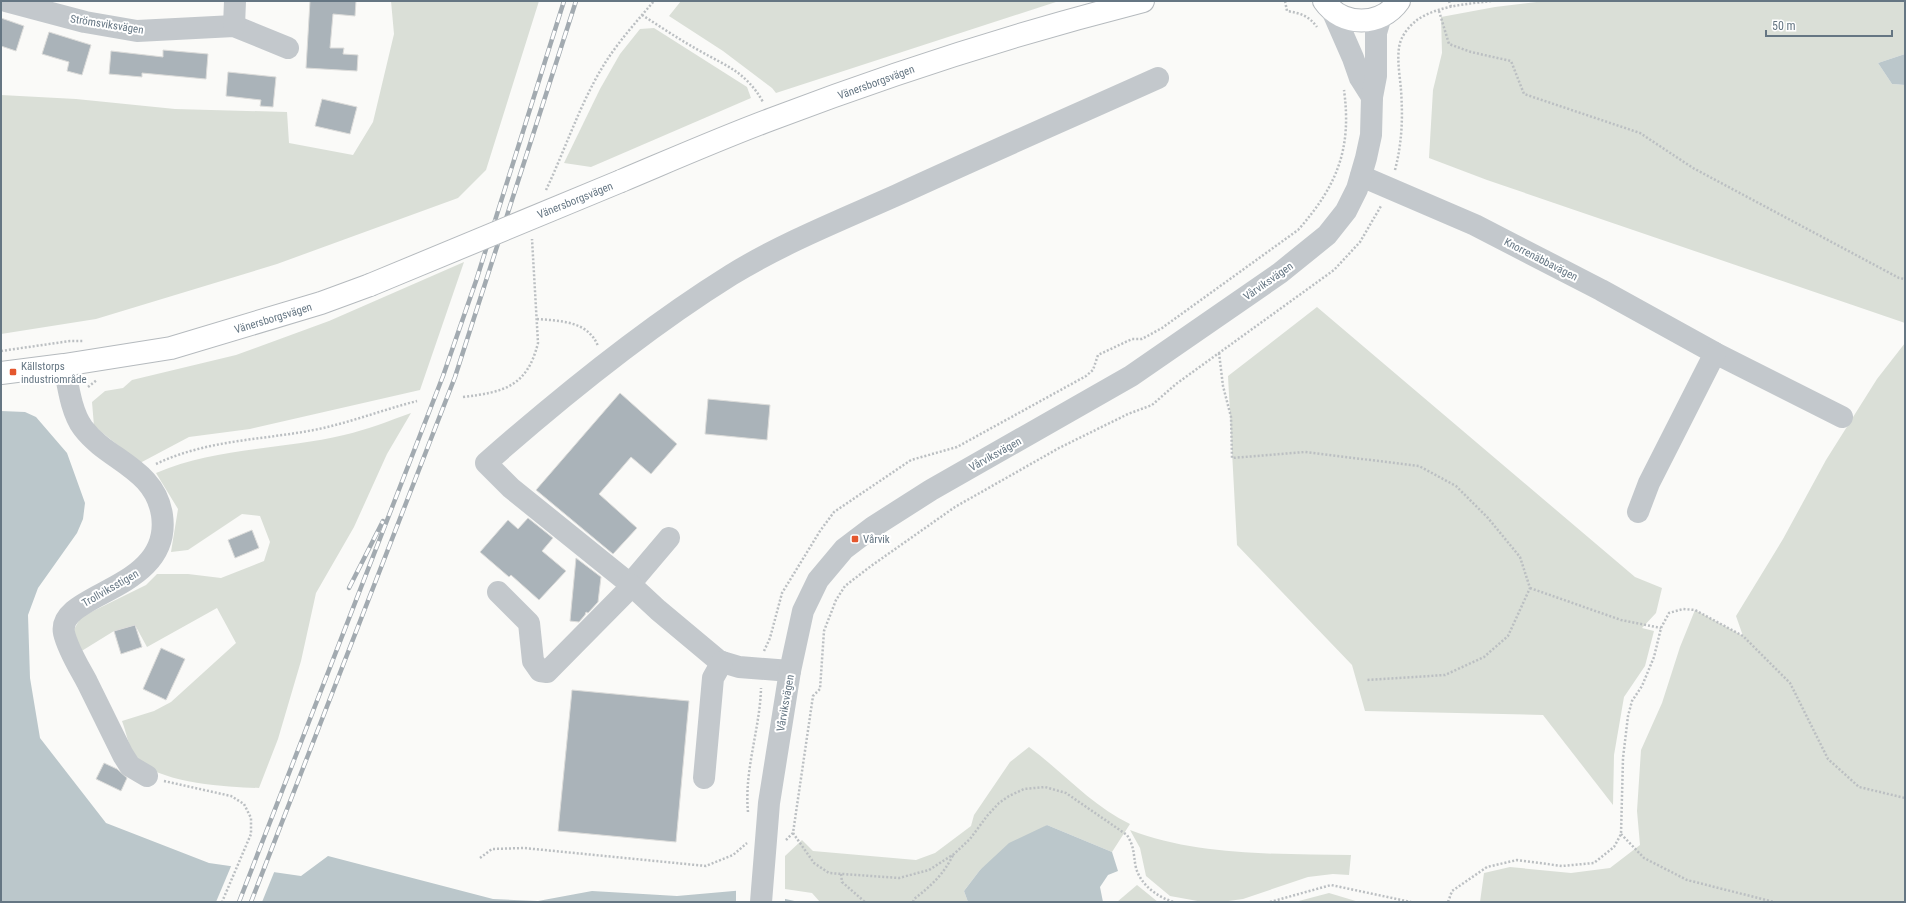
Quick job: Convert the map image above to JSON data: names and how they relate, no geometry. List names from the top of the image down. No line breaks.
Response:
{"streets":{"main road":["Vänersborgsvägen"],"street":["Strömsviksvägen","Knorrenäbbavägen","Vårviksvägen","Trollviksstigen"]},"crossings":[["Vänersborgsvägen","Trollviksstigen"],["Knorrenäbbavägen","Vårviksvägen"]],"places":{"transit":["Källstorps industriområde","Vårvik"]},"scale_bar":"50 m"}
